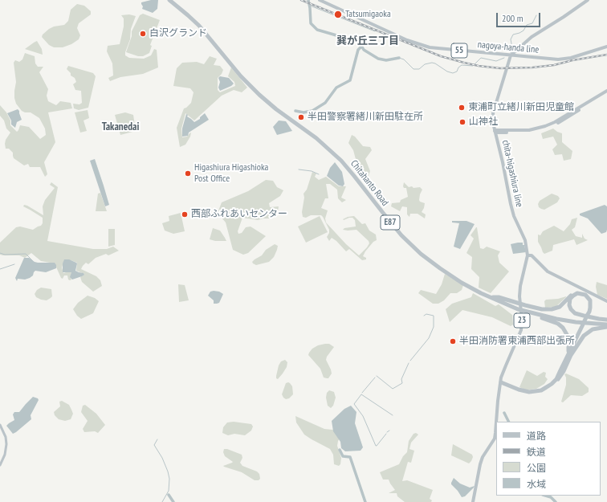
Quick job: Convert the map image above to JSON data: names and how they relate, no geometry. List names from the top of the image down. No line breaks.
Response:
{"streets":{"highway":["Chitahanto Road","E87"],"main road":["nagoya-handa line","55","chita-higashiura line","23"]},"crossings":[["nagoya-handa line","chita-higashiura line"],["chita-higashiura line","23"]],"districts":["巽が丘三丁目","Takanedai"],"places":["Tatsumigaoka","白沢グランド","東浦町立緒川新田児童館","半田警察署緒川新田駐在所","山神社","Higashiura Higashioka Post Office","西部ふれあいセンター","半田消防署東浦西部出張所"],"legend":["道路","鉄道","公園","水域"],"scale_bar":"200 m"}
